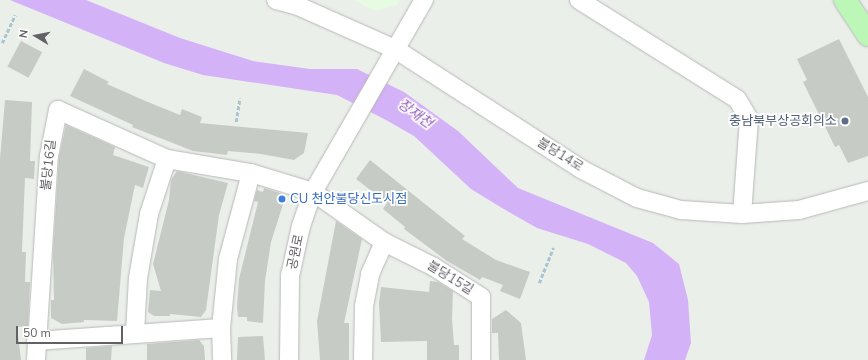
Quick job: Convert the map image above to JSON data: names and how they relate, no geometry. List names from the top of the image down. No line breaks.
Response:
{"streets":{"street":["불당14로","불당16길","공원로","불당15길"]},"crossings":[["불당14로","공원로"],["불당16길","공원로"],["불당16길","불당15길"],["공원로","불당15길"]],"water":["장재천"],"places":["충남북부상공회의소","CU 천안불당신도시점"],"scale_bar":"50 m","north":"left"}
